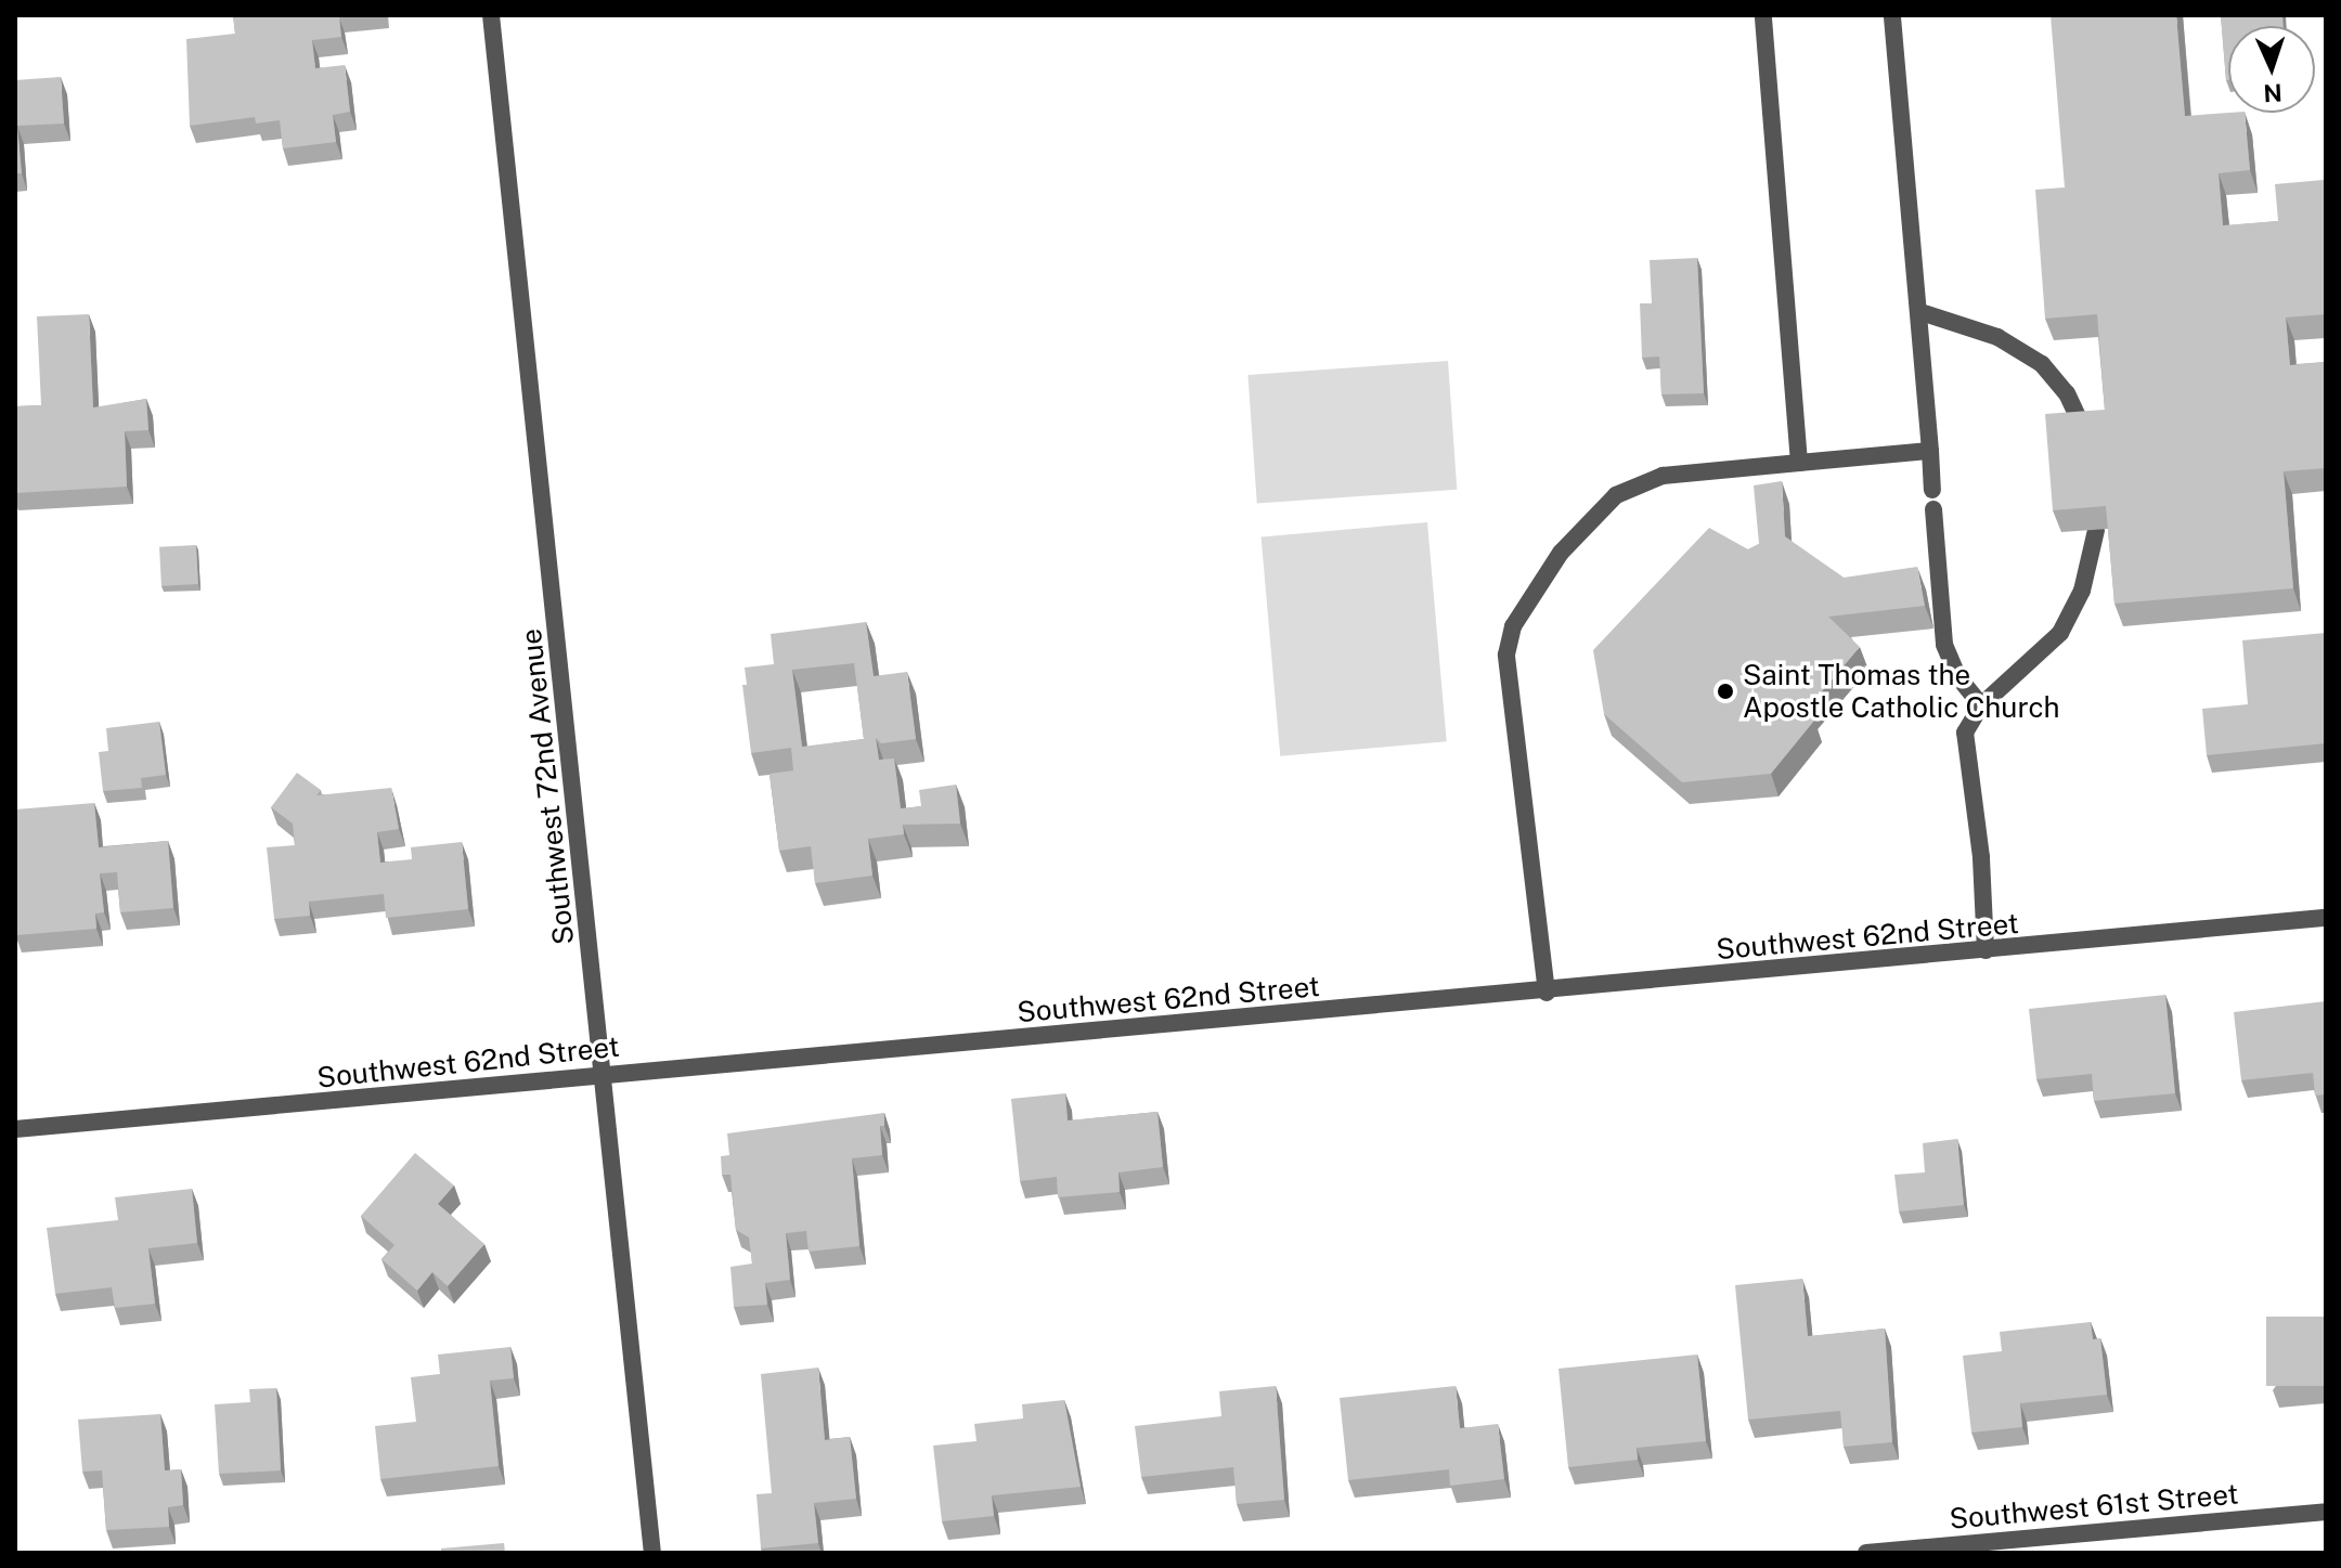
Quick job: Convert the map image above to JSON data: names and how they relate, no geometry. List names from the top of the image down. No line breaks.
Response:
{"streets":{"street":["Southwest 72nd Avenue","Southwest 62nd Street","Southwest 61st Street"]},"crossings":[["Southwest 72nd Avenue","Southwest 62nd Street"]],"places":["Saint Thomas the Apostle Catholic Church"],"north":"bottom"}
